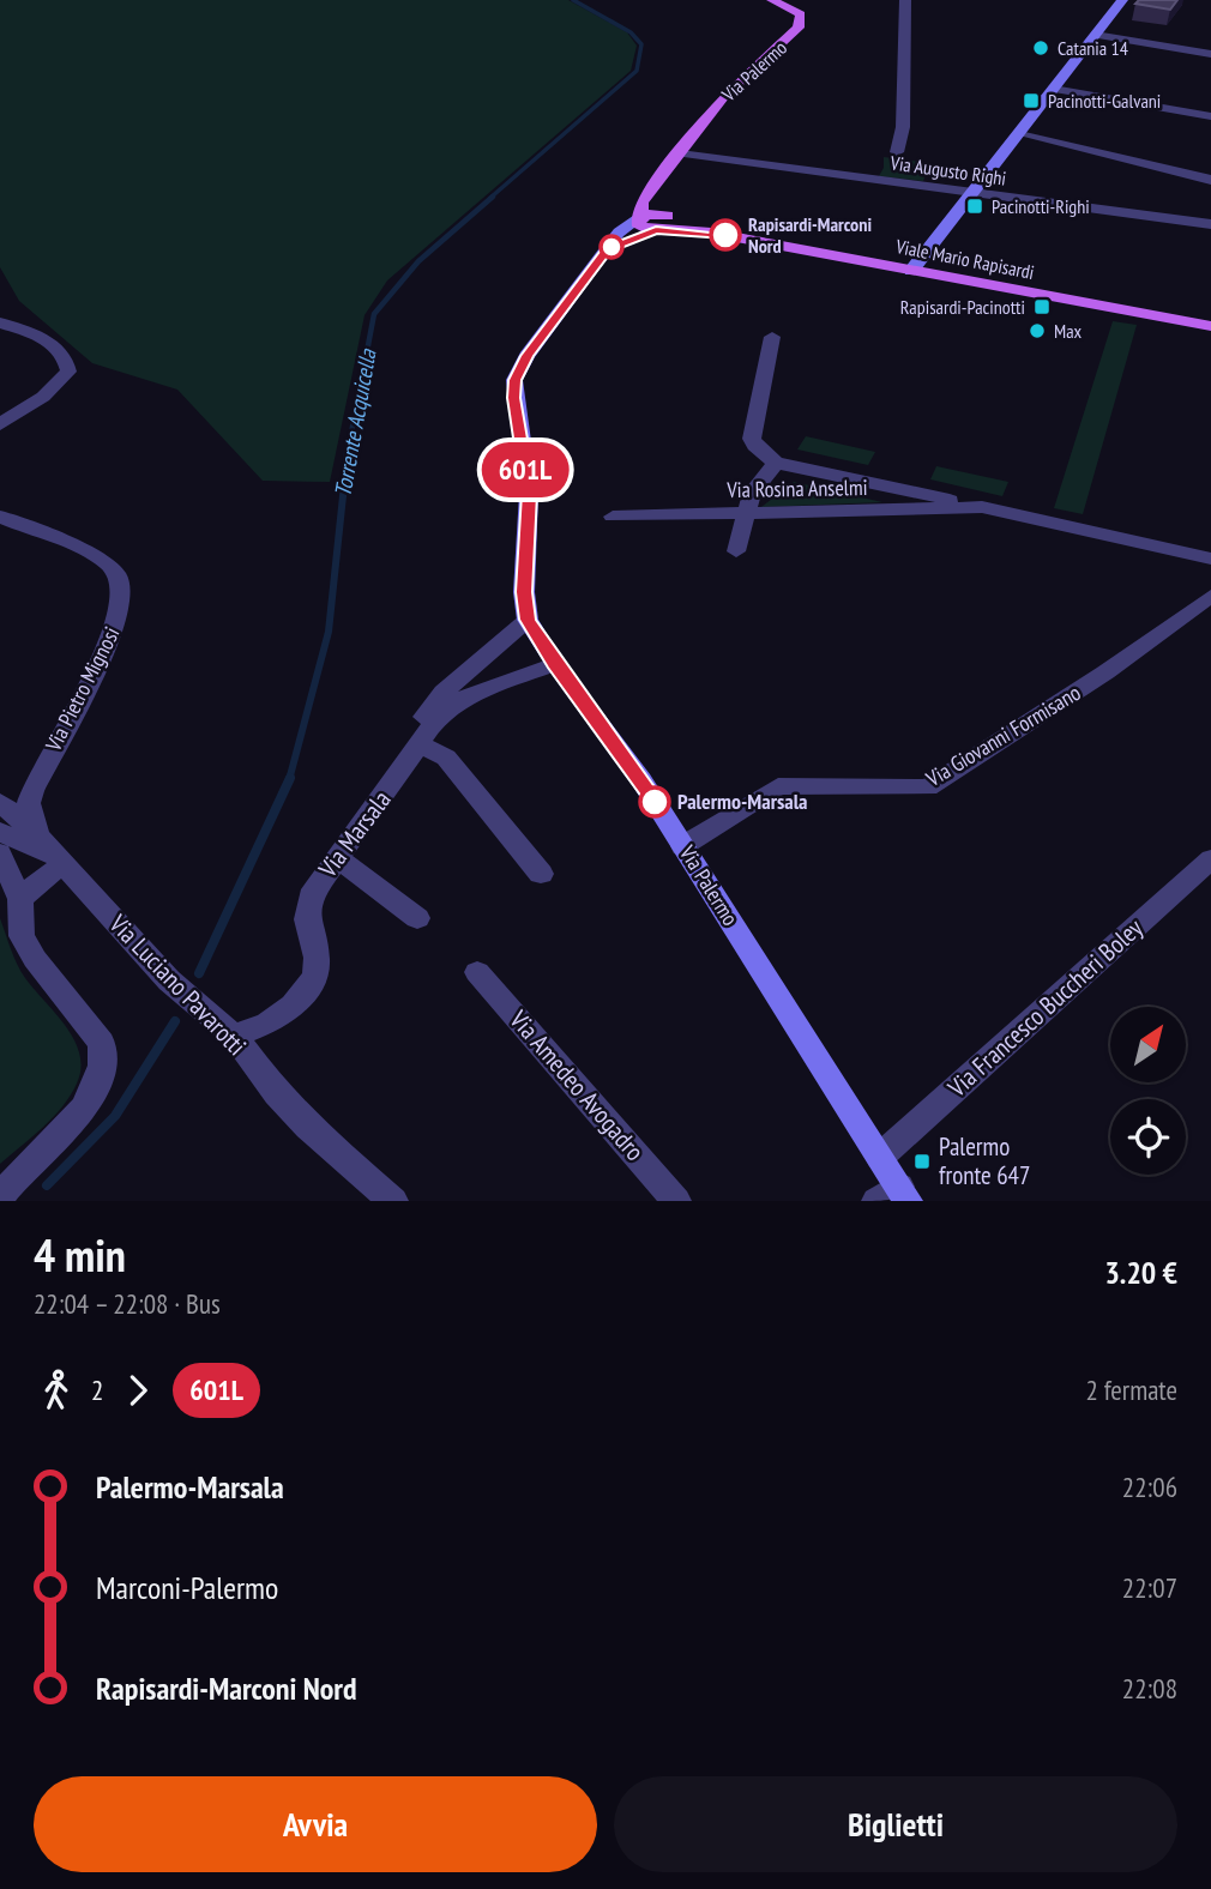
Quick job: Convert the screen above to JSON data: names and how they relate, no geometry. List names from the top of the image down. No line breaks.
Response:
{"streets":{"main road":["Via Palermo","Viale Mario Rapisardi"],"street":["Via Augusto Righi","Via Rosina Anselmi","Via Pietro Mignosi","Via Giovanni Formisano","Via Marsala","Via Luciano Pavarotti","Via Francesco Buccheri Boley","Via Amedeo Avogadro"]},"crossings":[["Via Palermo","Via Augusto Righi"],["Via Palermo","Via Giovanni Formisano"],["Via Palermo","Via Francesco Buccheri Boley"],["Via Pietro Mignosi","Via Luciano Pavarotti"],["Via Marsala","Via Luciano Pavarotti"]],"water":["Torrente Acquicella"],"places":{"other":["Catania 14","Rapisardi-Marconi Nord","Max","Palermo-Marsala"],"transit":["Pacinotti-Galvani","Pacinotti-Righi","Rapisardi-Pacinotti","Palermo fronte 647"]},"lines":["bus line 601L"],"north":"top right","page":{"on_map":"601L","heading":["4 min","22:04 – 22:08 · Bus","3.20 €"],"legs":["2","601L","2 fermate"],"list":[{"name":"Palermo-Marsala","value":"22:06"},{"name":"Marconi-Palermo","value":"22:07"},{"name":"Rapisardi-Marconi Nord","value":"22:08"}],"buttons":["Avvia","Biglietti"]}}
